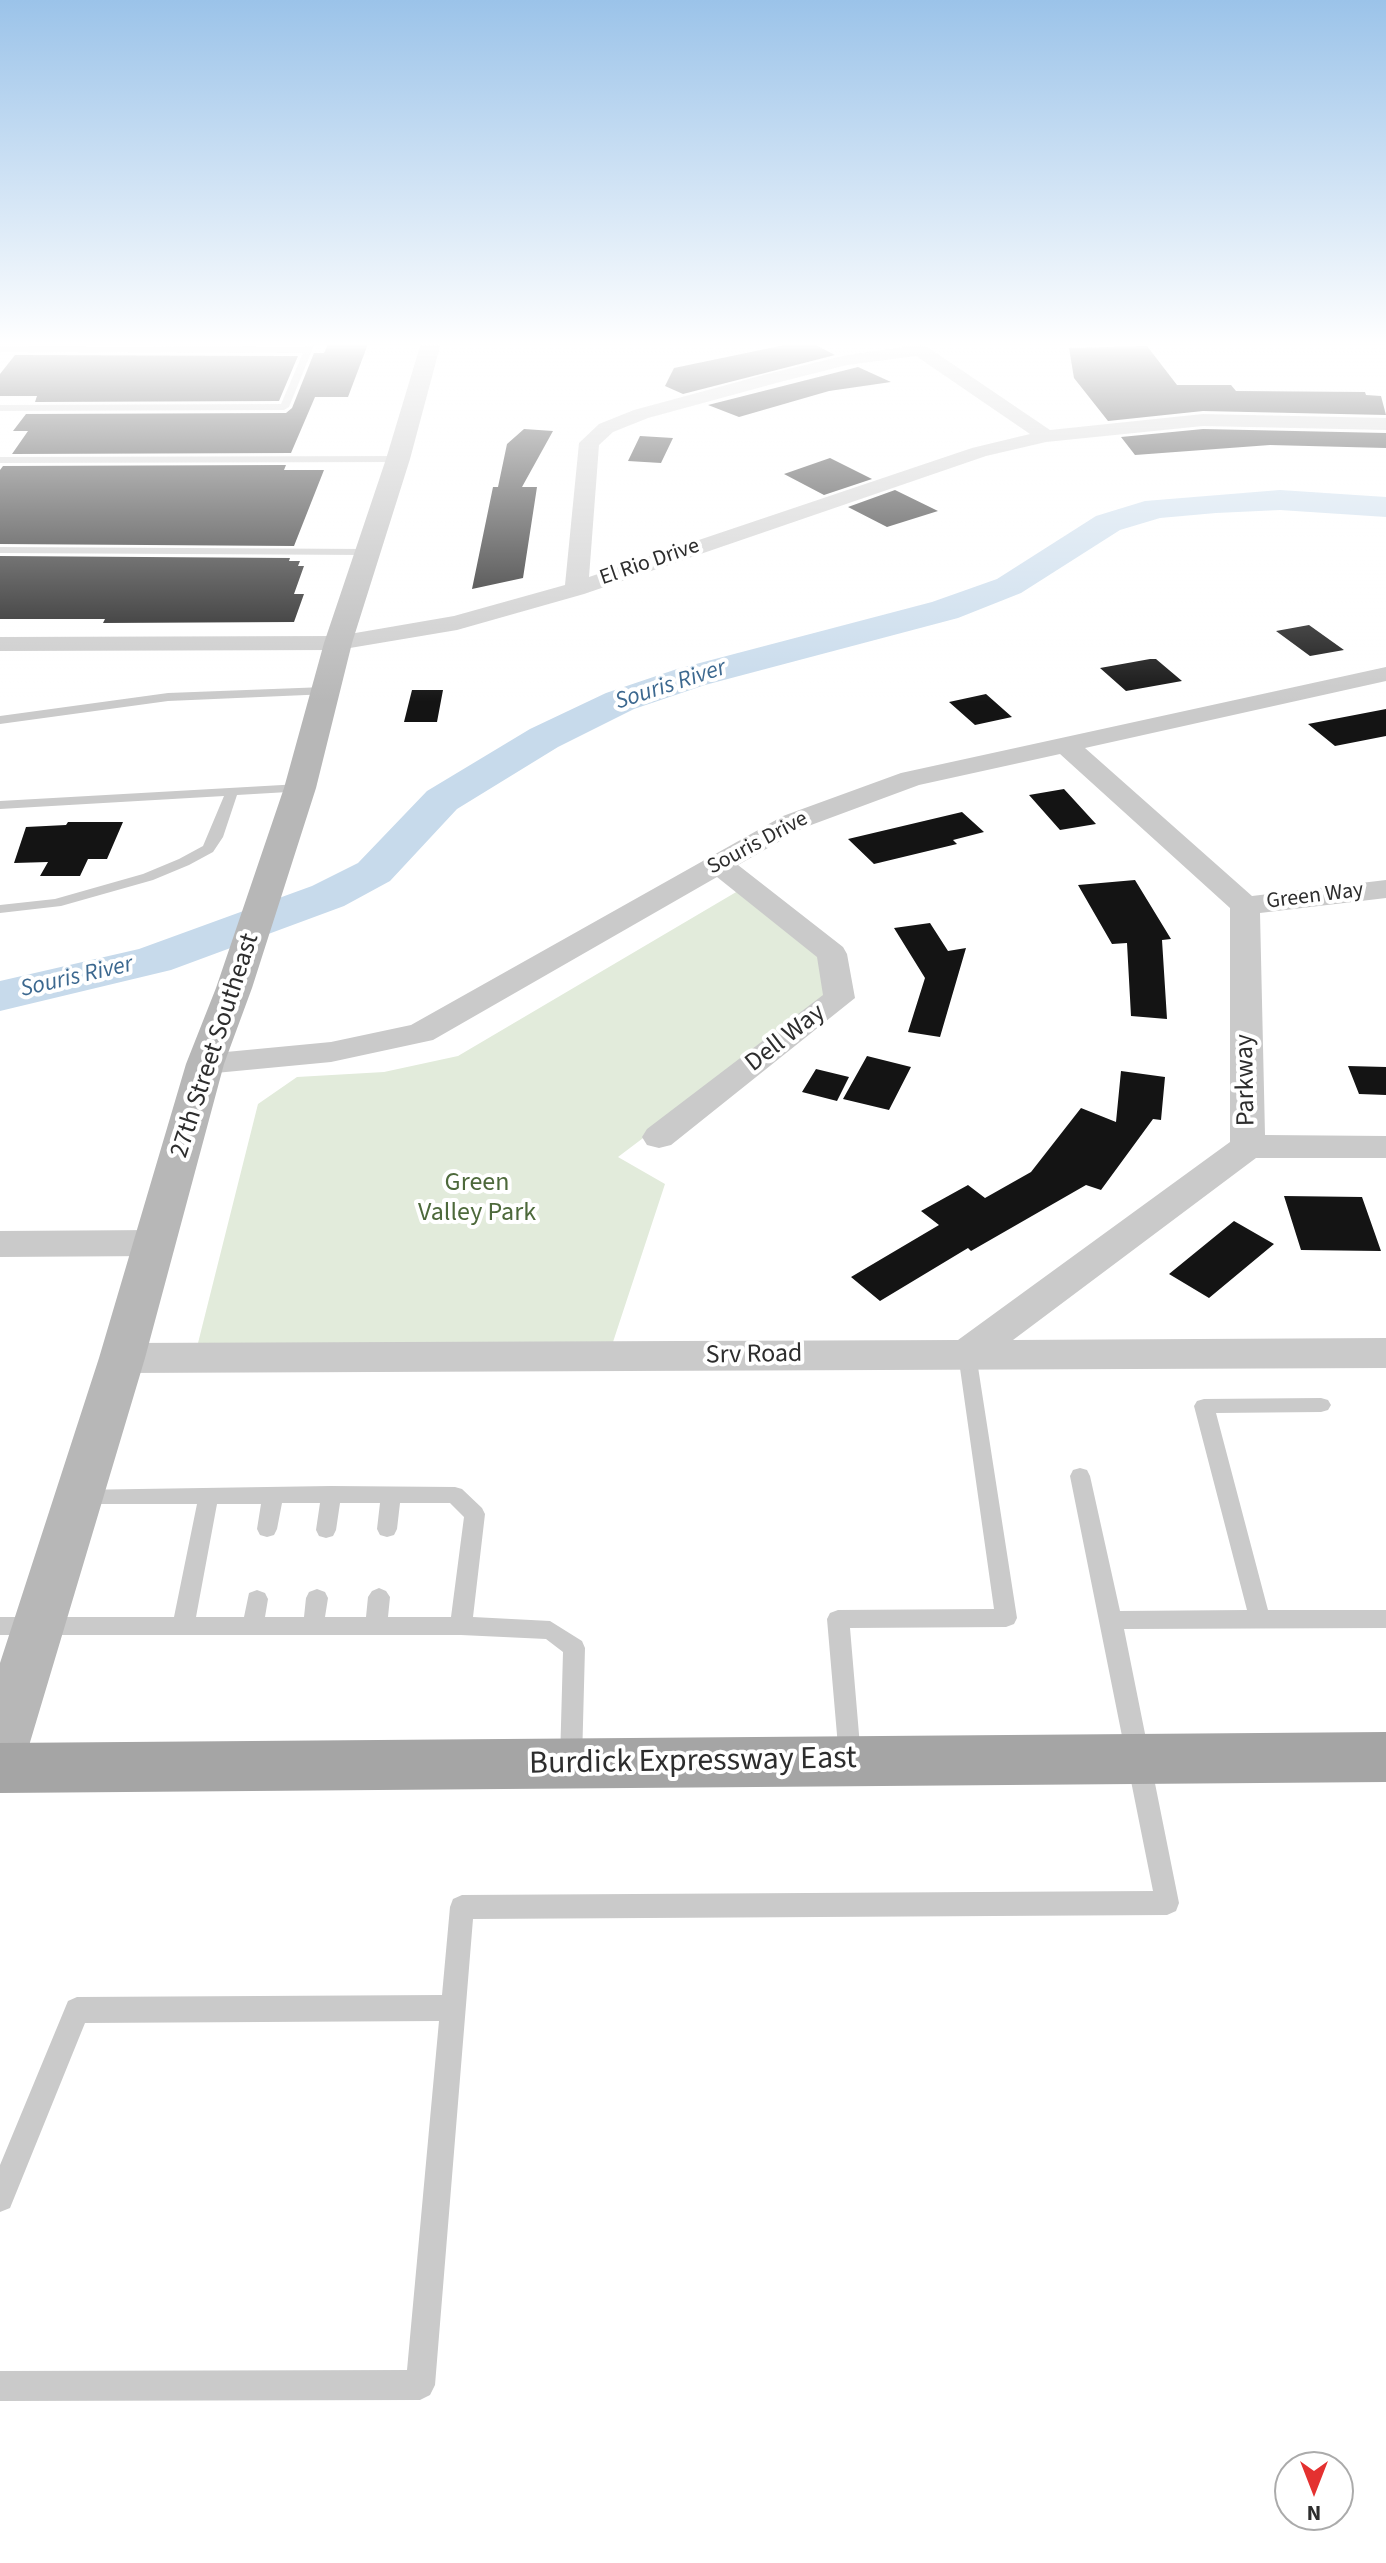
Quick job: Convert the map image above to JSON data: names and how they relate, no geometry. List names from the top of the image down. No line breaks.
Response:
{"streets":{"main road":["Burdick Expressway East"],"street":["El Rio Drive","Souris Drive","Green Way","Dell Way","27th Street Southeast","Parkway","Srv Road"]},"crossings":[["El Rio Drive","27th Street Southeast"],["Souris Drive","Dell Way"],["Souris Drive","27th Street Southeast"],["Green Way","Parkway"],["27th Street Southeast","Srv Road"],["Parkway","Srv Road"]],"water":["Souris River"],"parks":["Green Valley Park"],"north":"bottom"}
